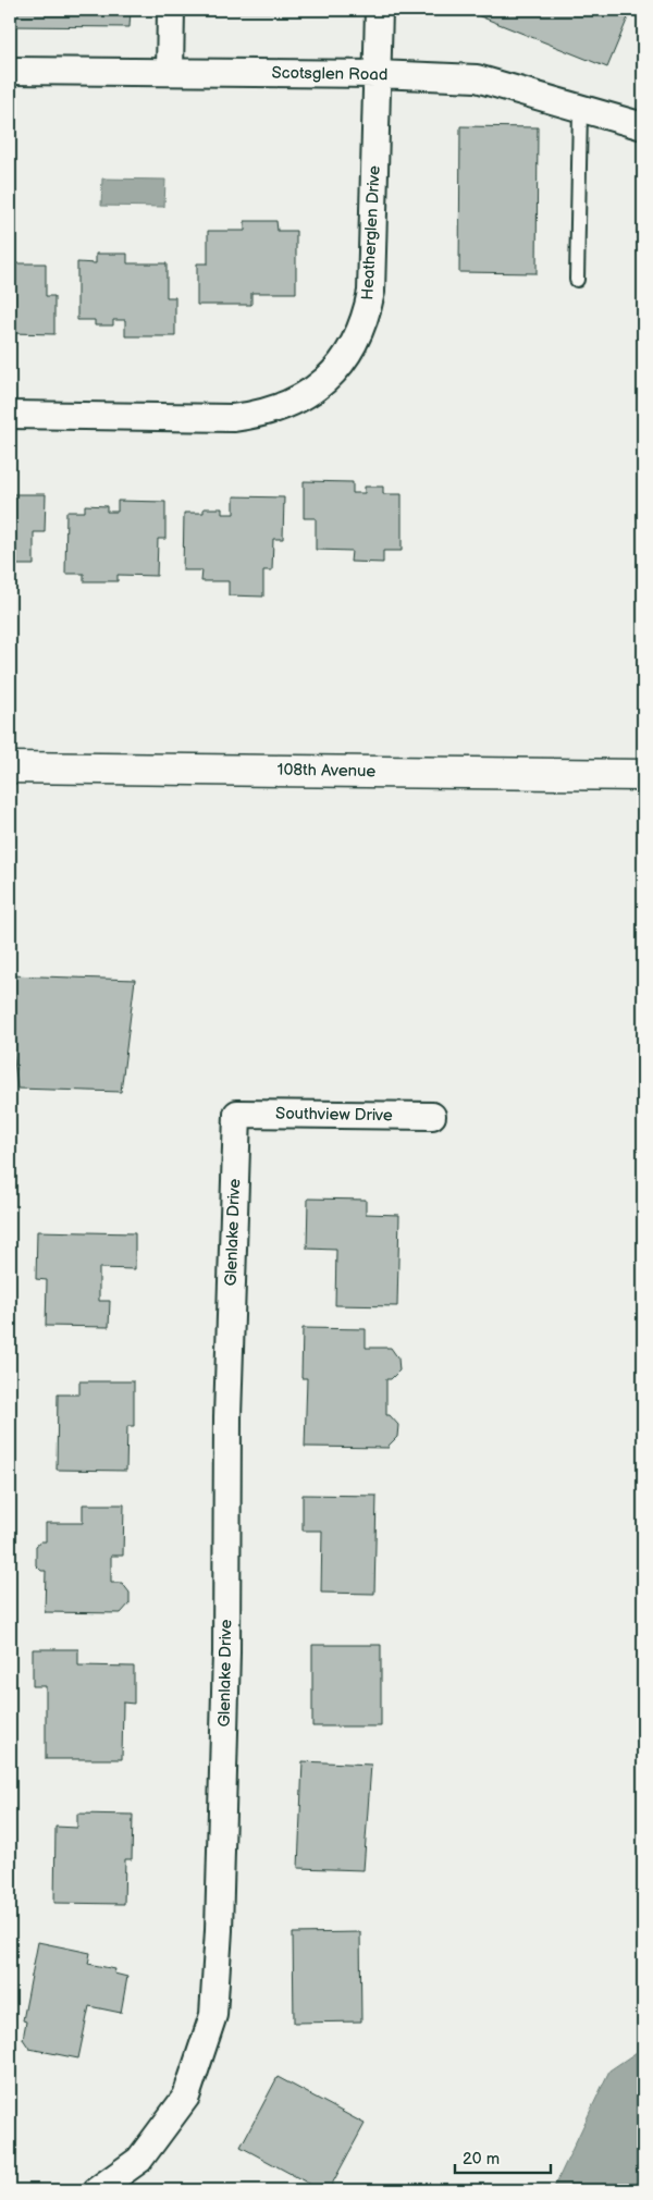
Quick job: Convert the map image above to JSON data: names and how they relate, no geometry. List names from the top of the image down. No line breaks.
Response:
{"streets":{"street":["Scotsglen Road","Heatherglen Drive","108th Avenue","Southview Drive","Glenlake Drive"]},"crossings":[["Scotsglen Road","Heatherglen Drive"],["Southview Drive","Glenlake Drive"]],"scale_bar":"20 m"}
